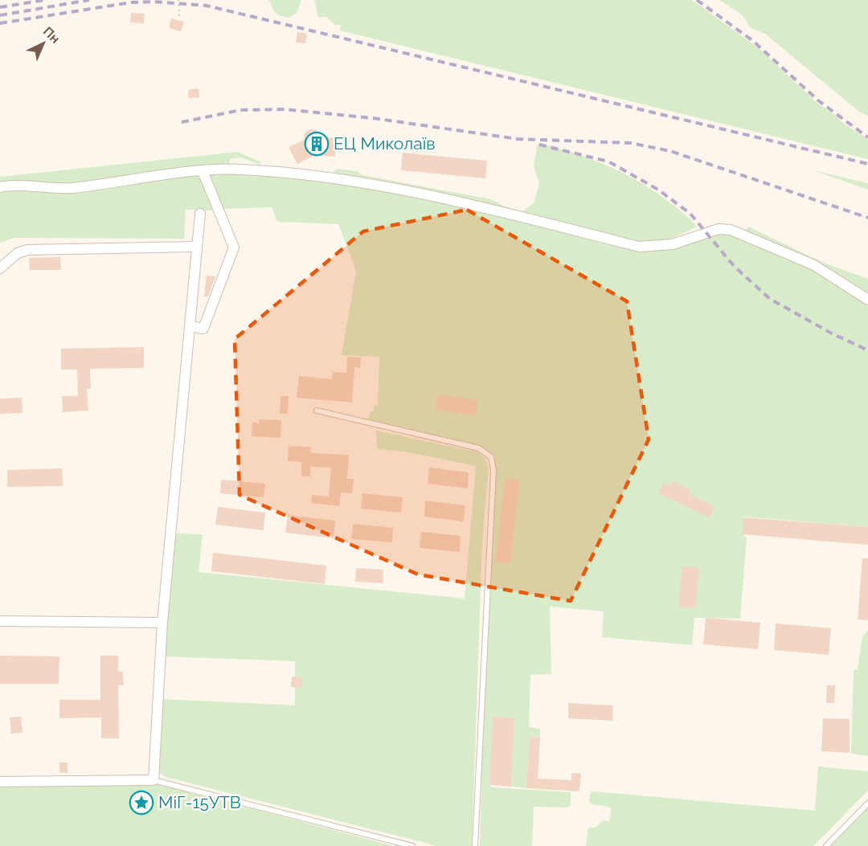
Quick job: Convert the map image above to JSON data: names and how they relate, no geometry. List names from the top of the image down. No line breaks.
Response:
{"places":{"building":["ЕЦ Миколаїв"],"place":["МіГ-15УТВ"]},"north":"top right"}
